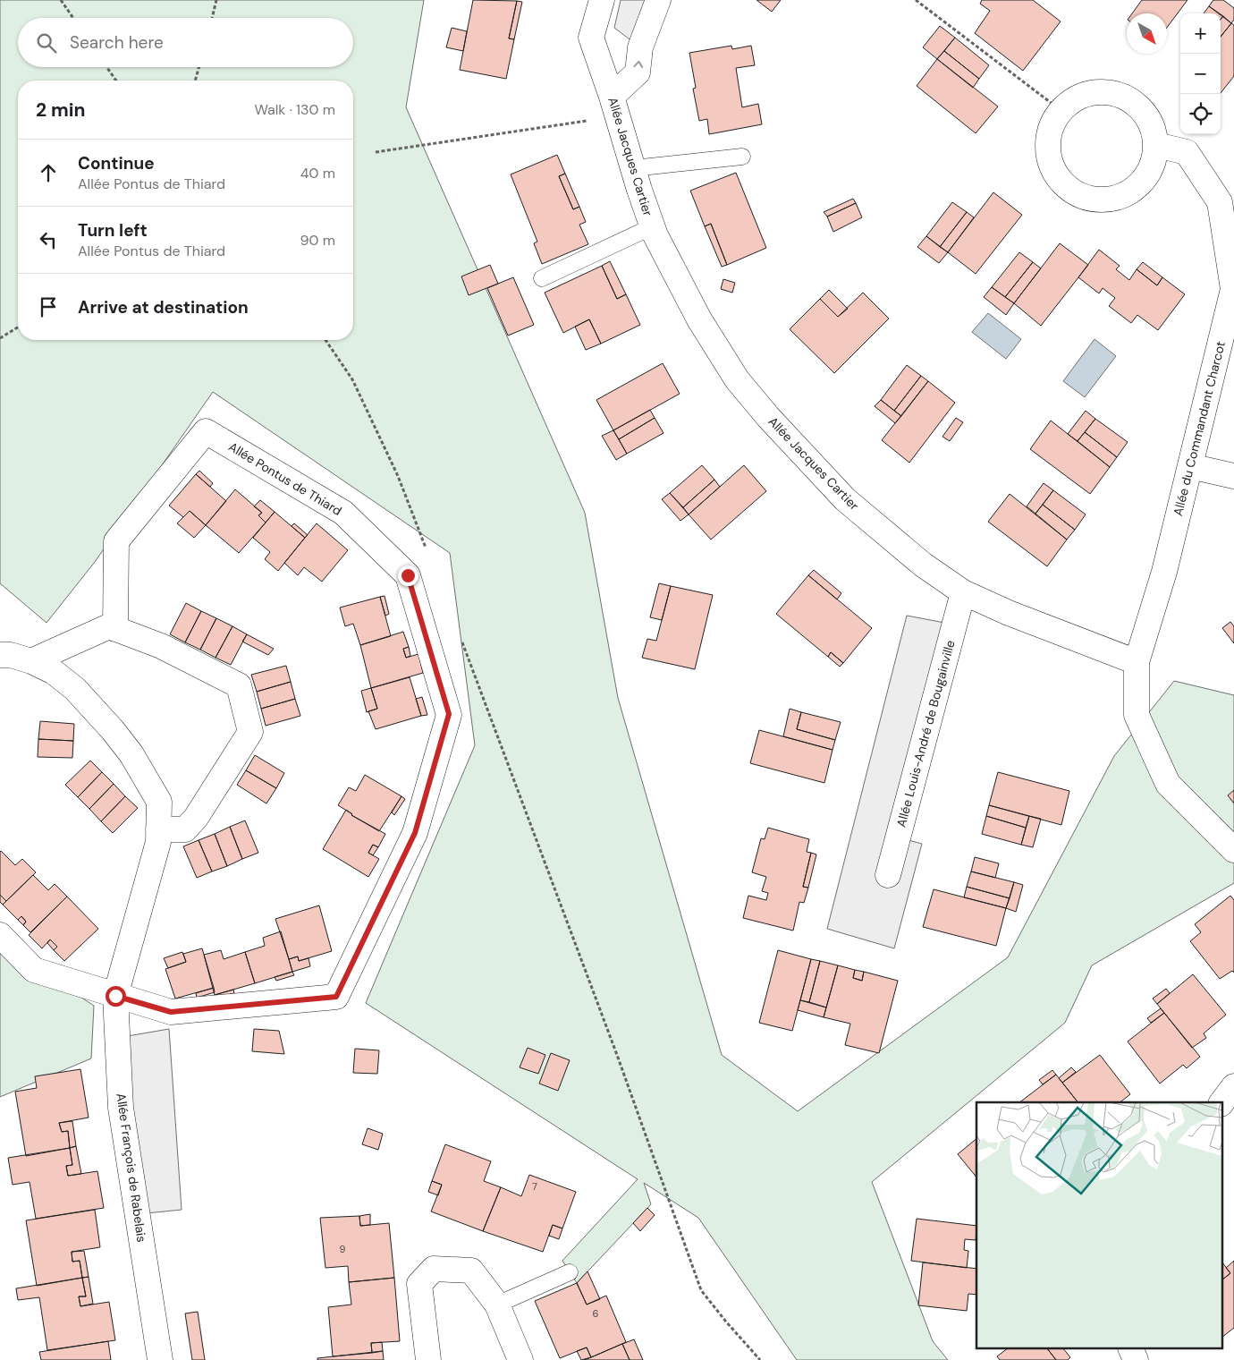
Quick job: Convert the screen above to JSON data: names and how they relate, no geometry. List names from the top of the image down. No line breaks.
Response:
{"streets":{"street":["Allée Jacques Cartier","Allée du Commandant Charcot","Allée Pontus de Thiard","Allée Louis-André de Bougainville","Allée François de Rabelais"]},"crossings":[["Allée Jacques Cartier","Allée du Commandant Charcot"],["Allée Jacques Cartier","Allée Louis-André de Bougainville"],["Allée Pontus de Thiard","Allée François de Rabelais"]],"house_numbers":["7","9","6"],"north":"bottom right","page":{"map_buttons":["+","−"],"search":"Search here","heading":["2 min","Walk · 130 m"],"list":[["Continue","Allée Pontus de Thiard","40 m"],["Turn left","Allée Pontus de Thiard","90 m"],"Arrive at destination"]}}
